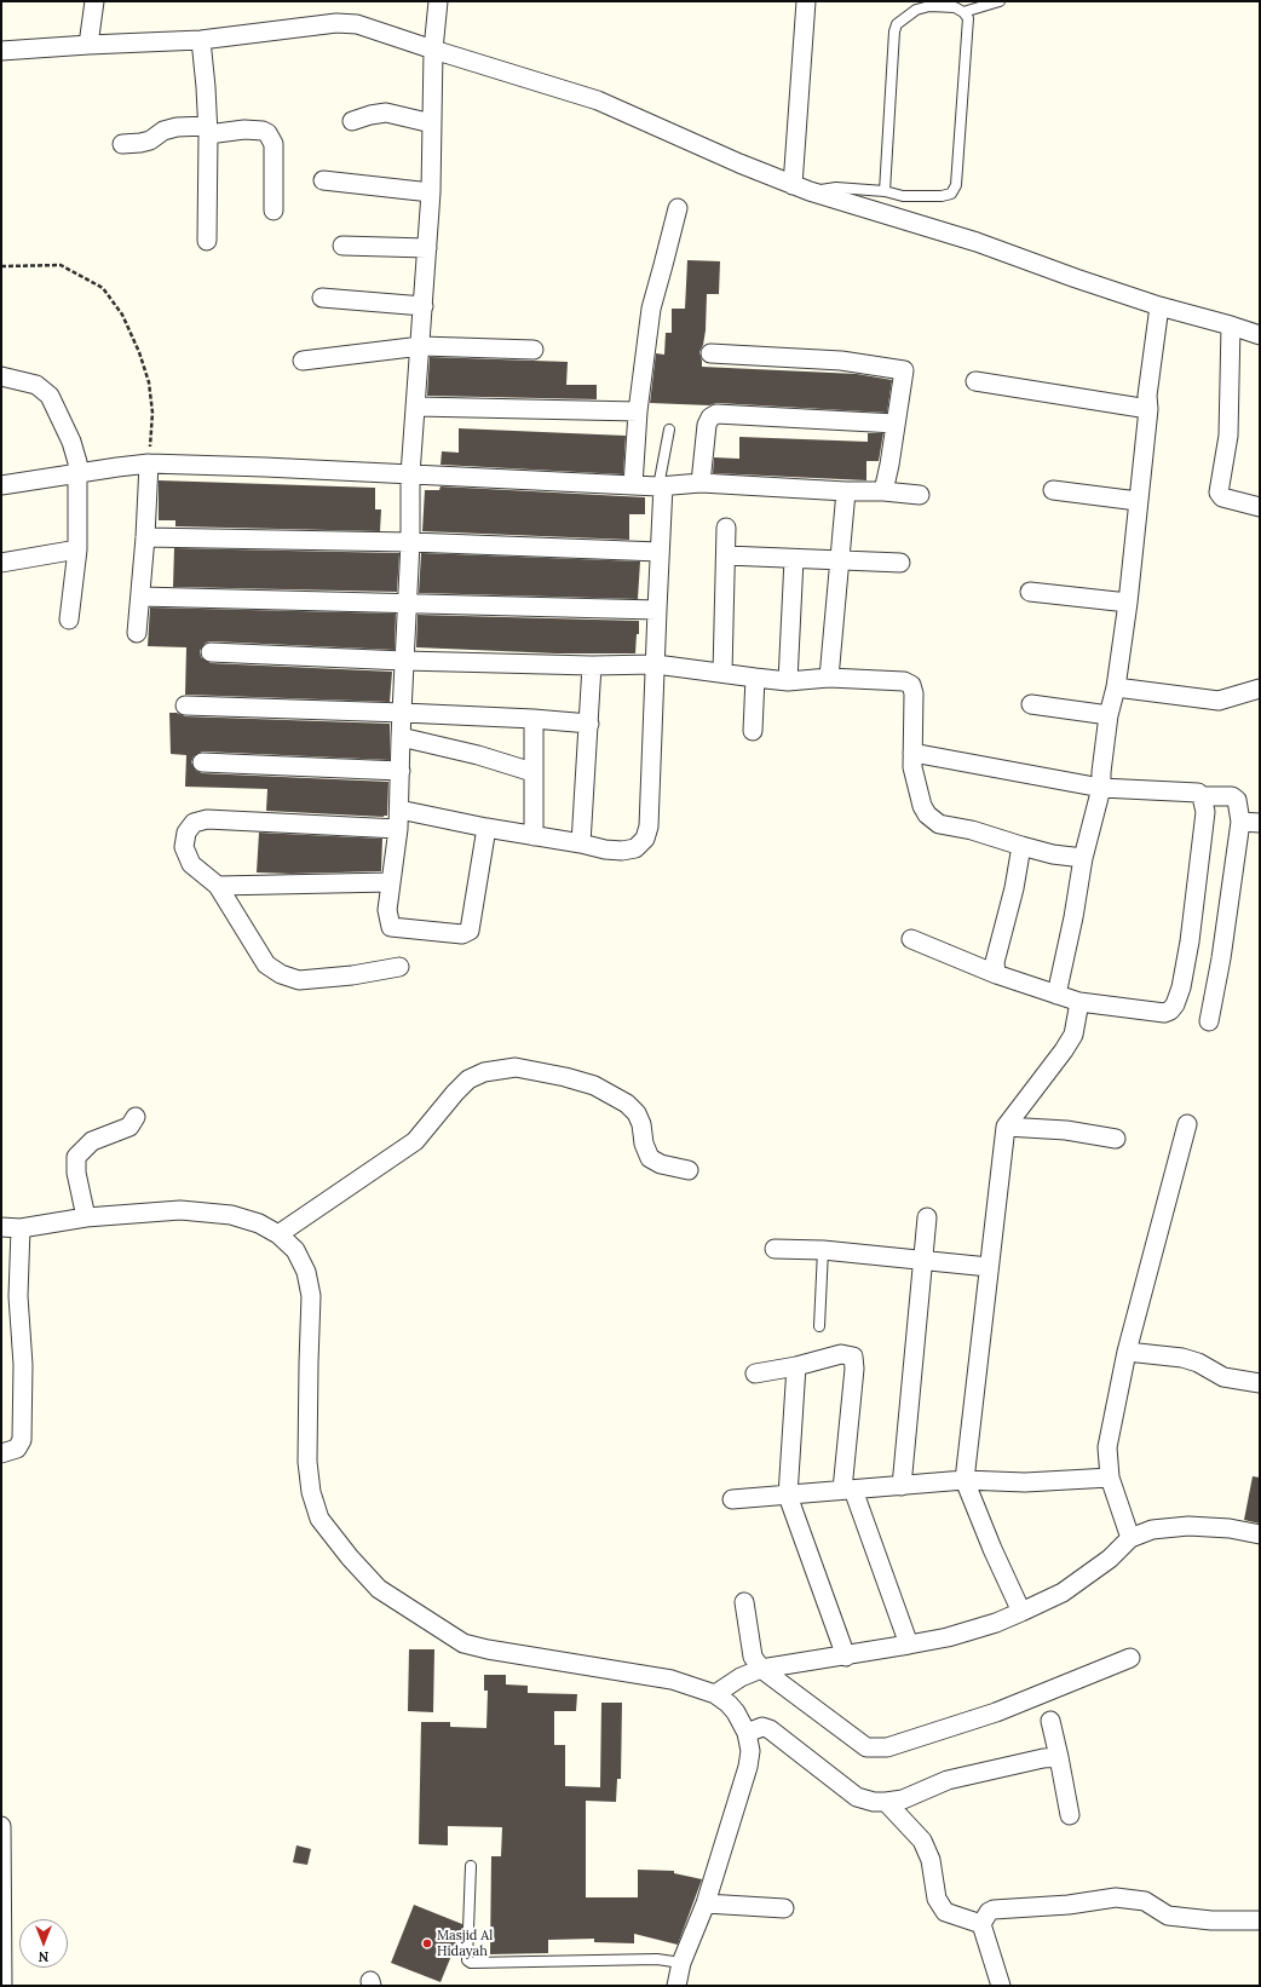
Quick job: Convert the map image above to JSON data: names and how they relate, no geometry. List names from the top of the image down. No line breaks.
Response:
{"places":["Masjid Al Hidayah"],"north":"bottom"}
